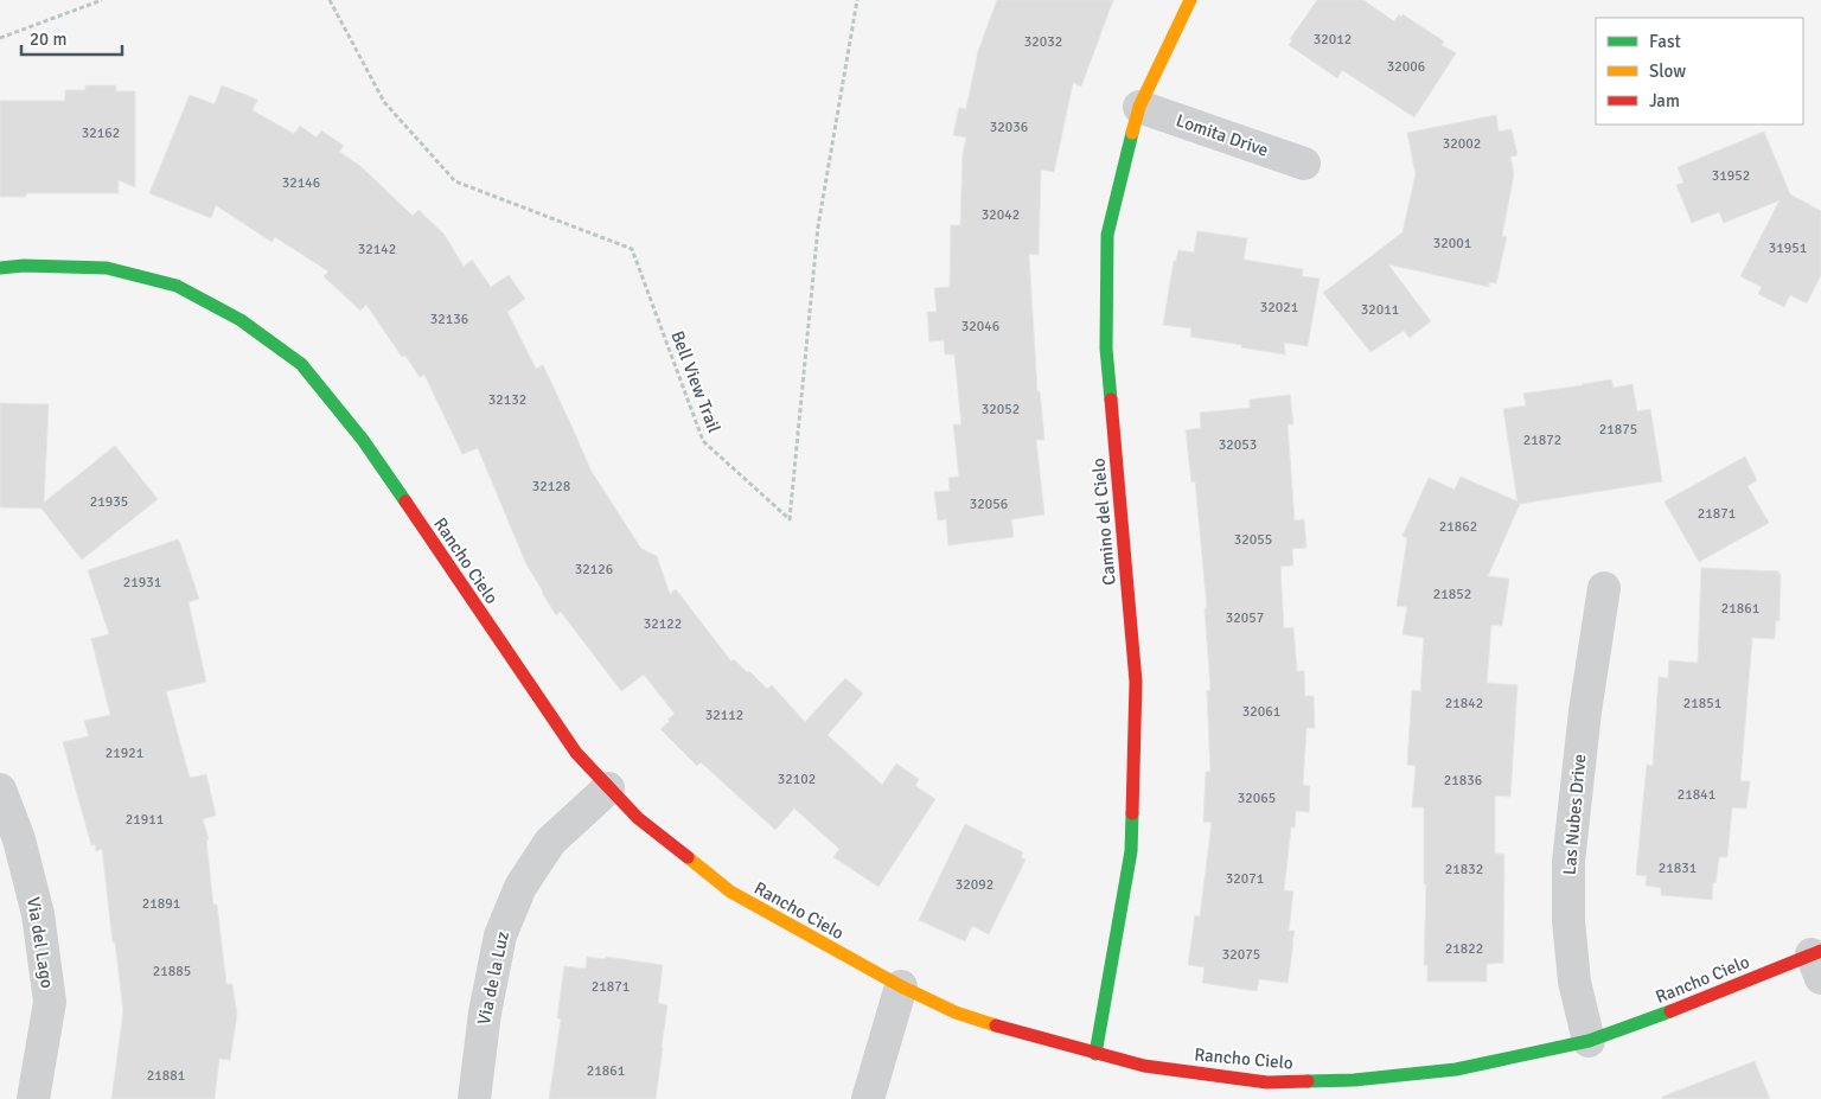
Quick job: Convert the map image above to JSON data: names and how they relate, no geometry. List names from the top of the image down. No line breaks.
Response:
{"streets":{"street":["Lomita Drive","Camino del Cielo","Rancho Cielo","Las Nubes Drive","Via del Lago","Via de la Luz"],"path":["Bell View Trail"]},"crossings":[["Lomita Drive","Camino del Cielo"],["Camino del Cielo","Rancho Cielo"],["Rancho Cielo","Las Nubes Drive"],["Rancho Cielo","Via de la Luz"]],"house_numbers":["32012","32032","32006","32036","32162","32002","31952","32146","32042","32001","31951","32142","32021","32011","32136","32046","32132","32052","21875","21872","32053","32128","21935","32056","21871","21862","32055","32126","21931","21852","21861","32057","32122","21842","21851","32061","32112","21921","32102","21836","21841","32065","21911","21831","21832","32071","32092","21891","21822","32075","21885","21871","21861","21881"],"legend":["Fast","Slow","Jam"],"scale_bar":"20 m"}
